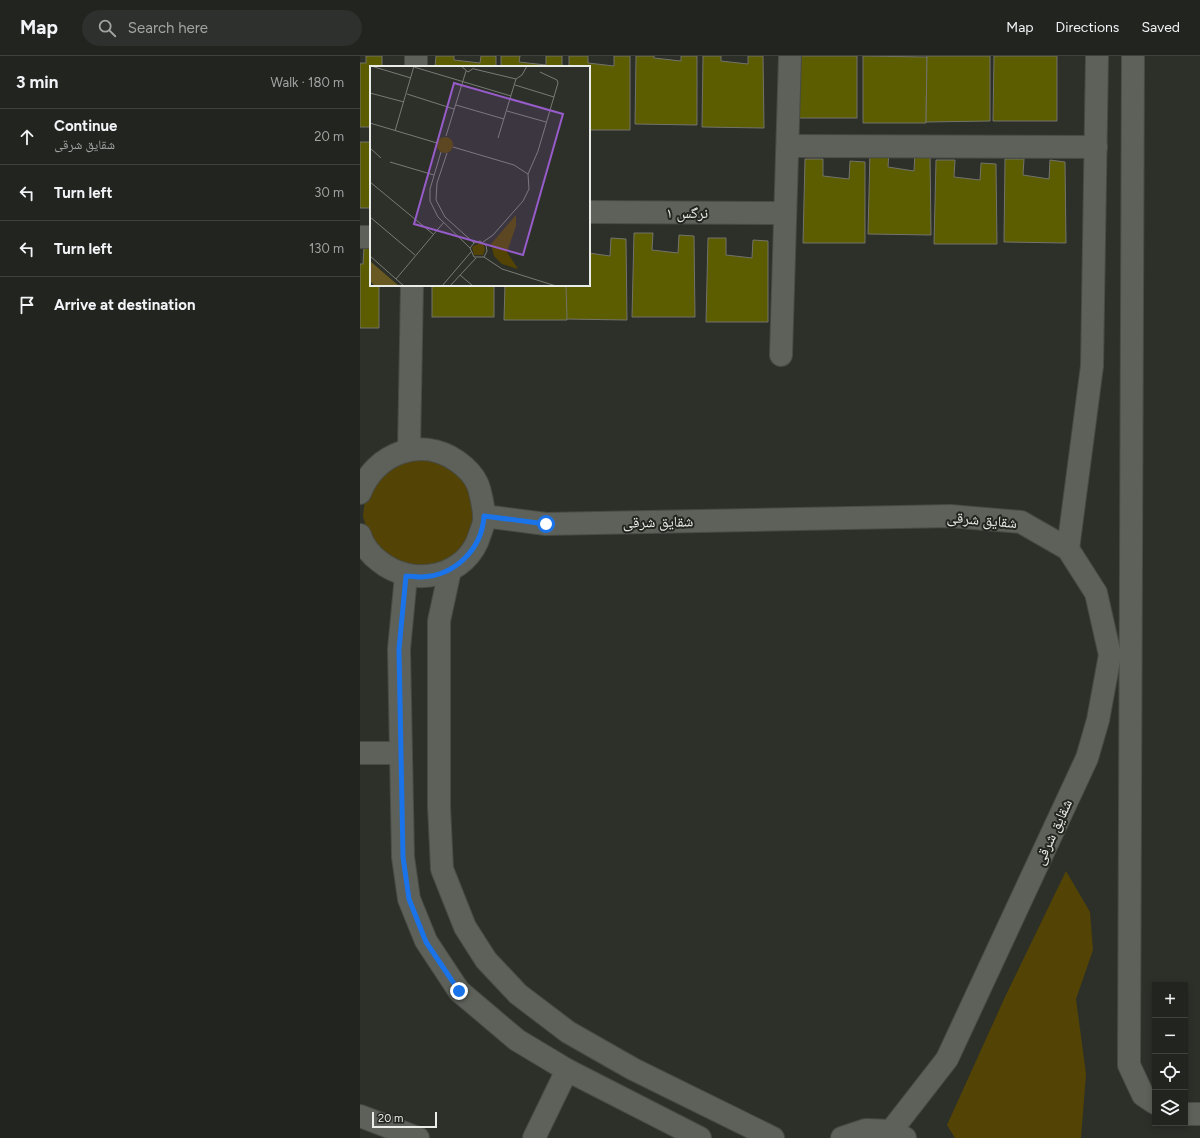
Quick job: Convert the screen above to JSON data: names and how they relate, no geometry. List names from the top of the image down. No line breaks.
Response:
{"streets":{"street":["نرگس ۱","شقایق شرقی"]},"scale_bar":"20 m","page":{"header":"Map","search":"Search here","nav":["Map","Directions","Saved"],"heading":["3 min","Walk · 180 m"],"list":[["Continue","شقایق شرقی","20 m"],["Turn left","30 m"],["Turn left","130 m"],"Arrive at destination"],"map_buttons":["+","−"],"scale":"20 m"}}
